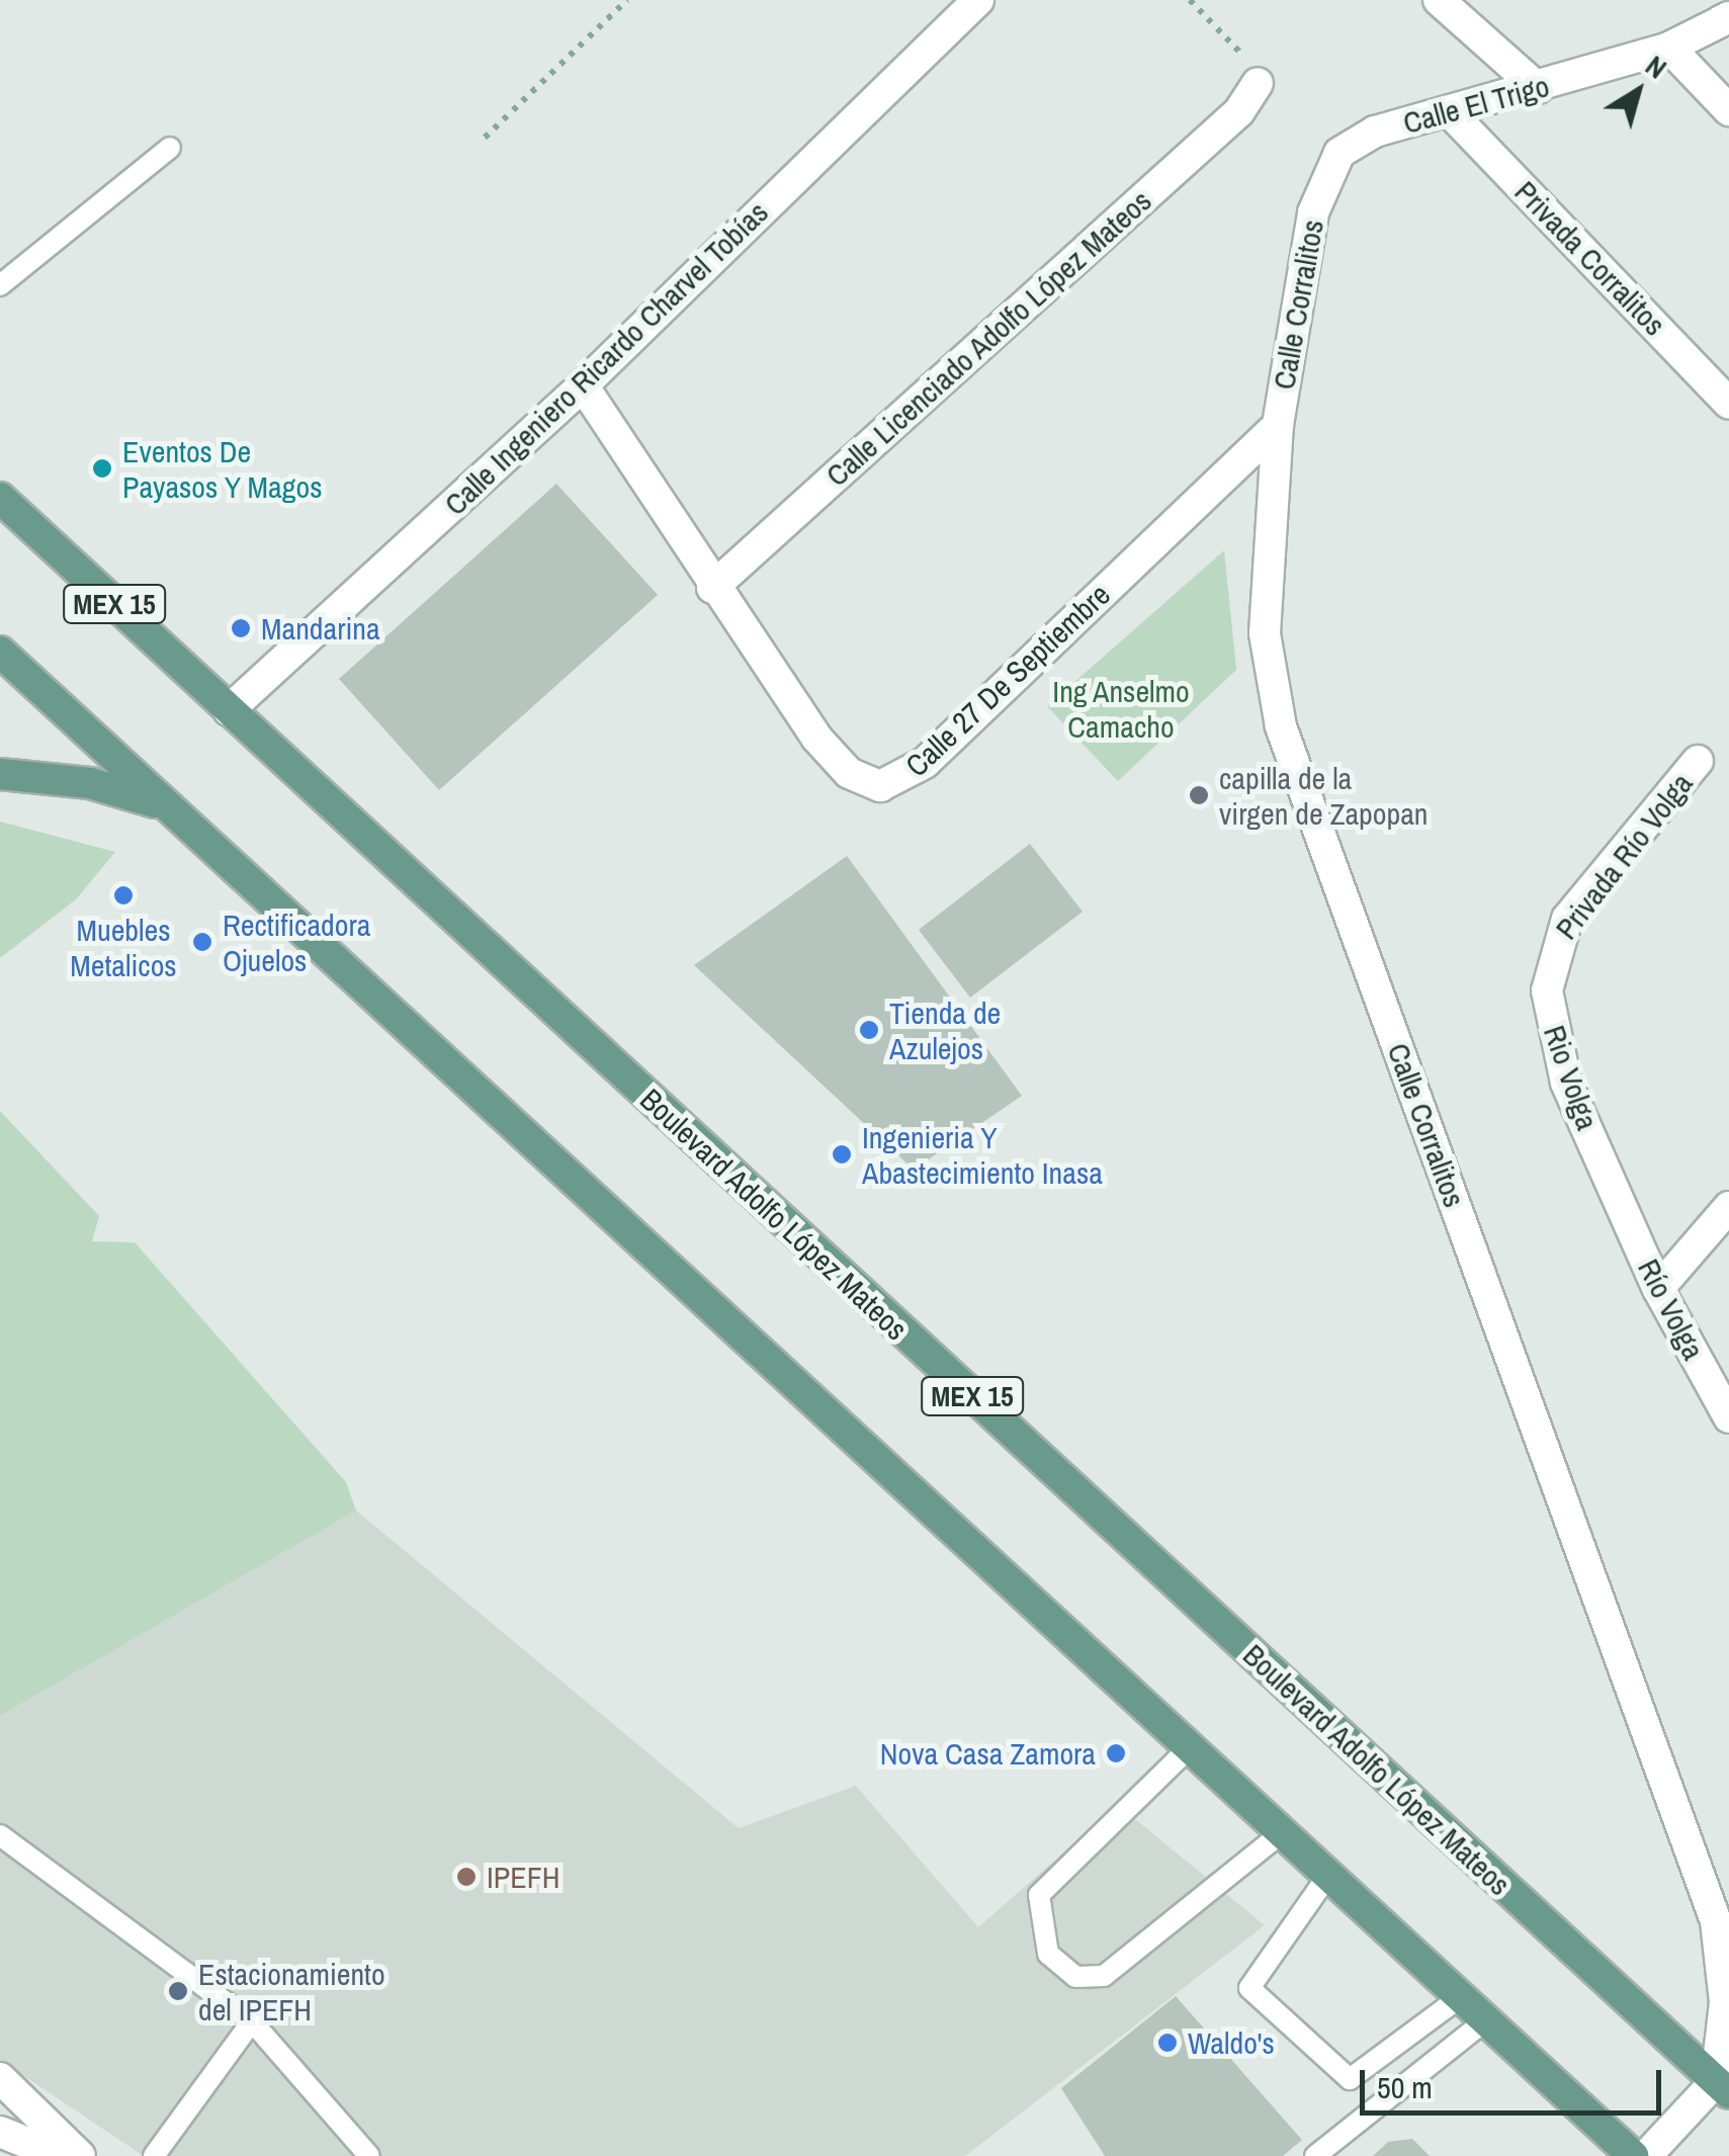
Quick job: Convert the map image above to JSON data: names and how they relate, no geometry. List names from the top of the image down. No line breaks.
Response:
{"streets":{"main road":["MEX 15","Boulevard Adolfo López Mateos"],"street":["Calle El Trigo","Privada Corralitos","Calle Corralitos","Calle Licenciado Adolfo López Mateos","Calle Ingeniero Ricardo Charvel Tobías","Calle 27 De Septiembre","Privada Río Volga","Rio Volga","Río Volga"]},"crossings":[["Calle El Trigo","Privada Corralitos"],["Calle El Trigo","Calle Corralitos"],["Calle Corralitos","Calle 27 De Septiembre"],["Calle Corralitos","Boulevard Adolfo López Mateos"],["Calle Licenciado Adolfo López Mateos","Calle 27 De Septiembre"],["Calle Ingeniero Ricardo Charvel Tobías","Calle 27 De Septiembre"],["Calle Ingeniero Ricardo Charvel Tobías","Boulevard Adolfo López Mateos"],["Privada Río Volga","Rio Volga"],["Rio Volga","Río Volga"]],"parks":["Ing Anselmo Camacho"],"places":["Eventos De Payasos Y Magos","Mandarina","capilla de la virgen de Zapopan","Muebles Metalicos","Rectificadora Ojuelos","Tienda de Azulejos","Ingenieria Y Abastecimiento Inasa","Nova Casa Zamora","IPEFH","Estacionamiento del IPEFH","Waldo's"],"scale_bar":"50 m","north":"top right"}
